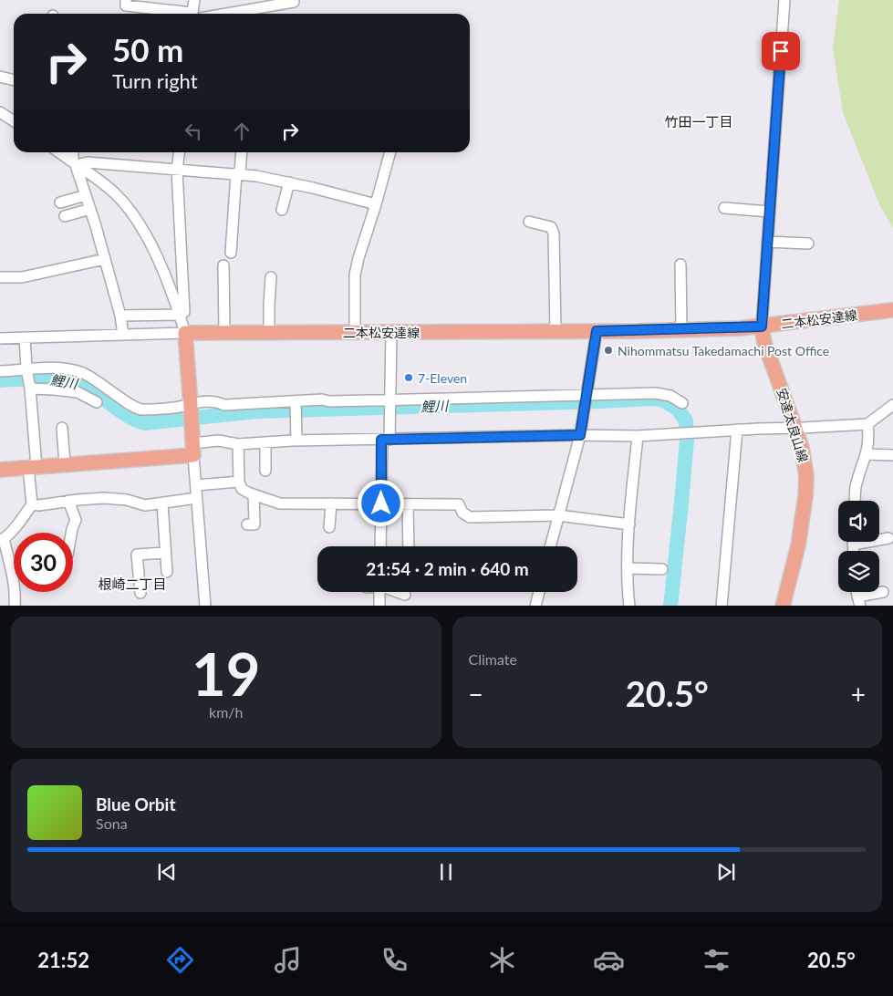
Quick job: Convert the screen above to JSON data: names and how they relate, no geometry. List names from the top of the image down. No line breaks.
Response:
{"streets":{"main road":["二本松安達線","安達太良山線"]},"crossings":[["二本松安達線","安達太良山線"]],"districts":["竹田一丁目","根崎二丁目"],"water":["鯉川"],"places":["Nihommatsu Takedamachi Post Office","7-Eleven"],"page":{"turn":["50 m","Turn right"],"limit":"30","trip":"21:54 · 2 min · 640 m","tile":[["19","km/h"],"Climate"],"heat":["−","20.5°","+"],"song":["Blue Orbit","Sona"],"tabs":["21:52","20.5°"]}}
